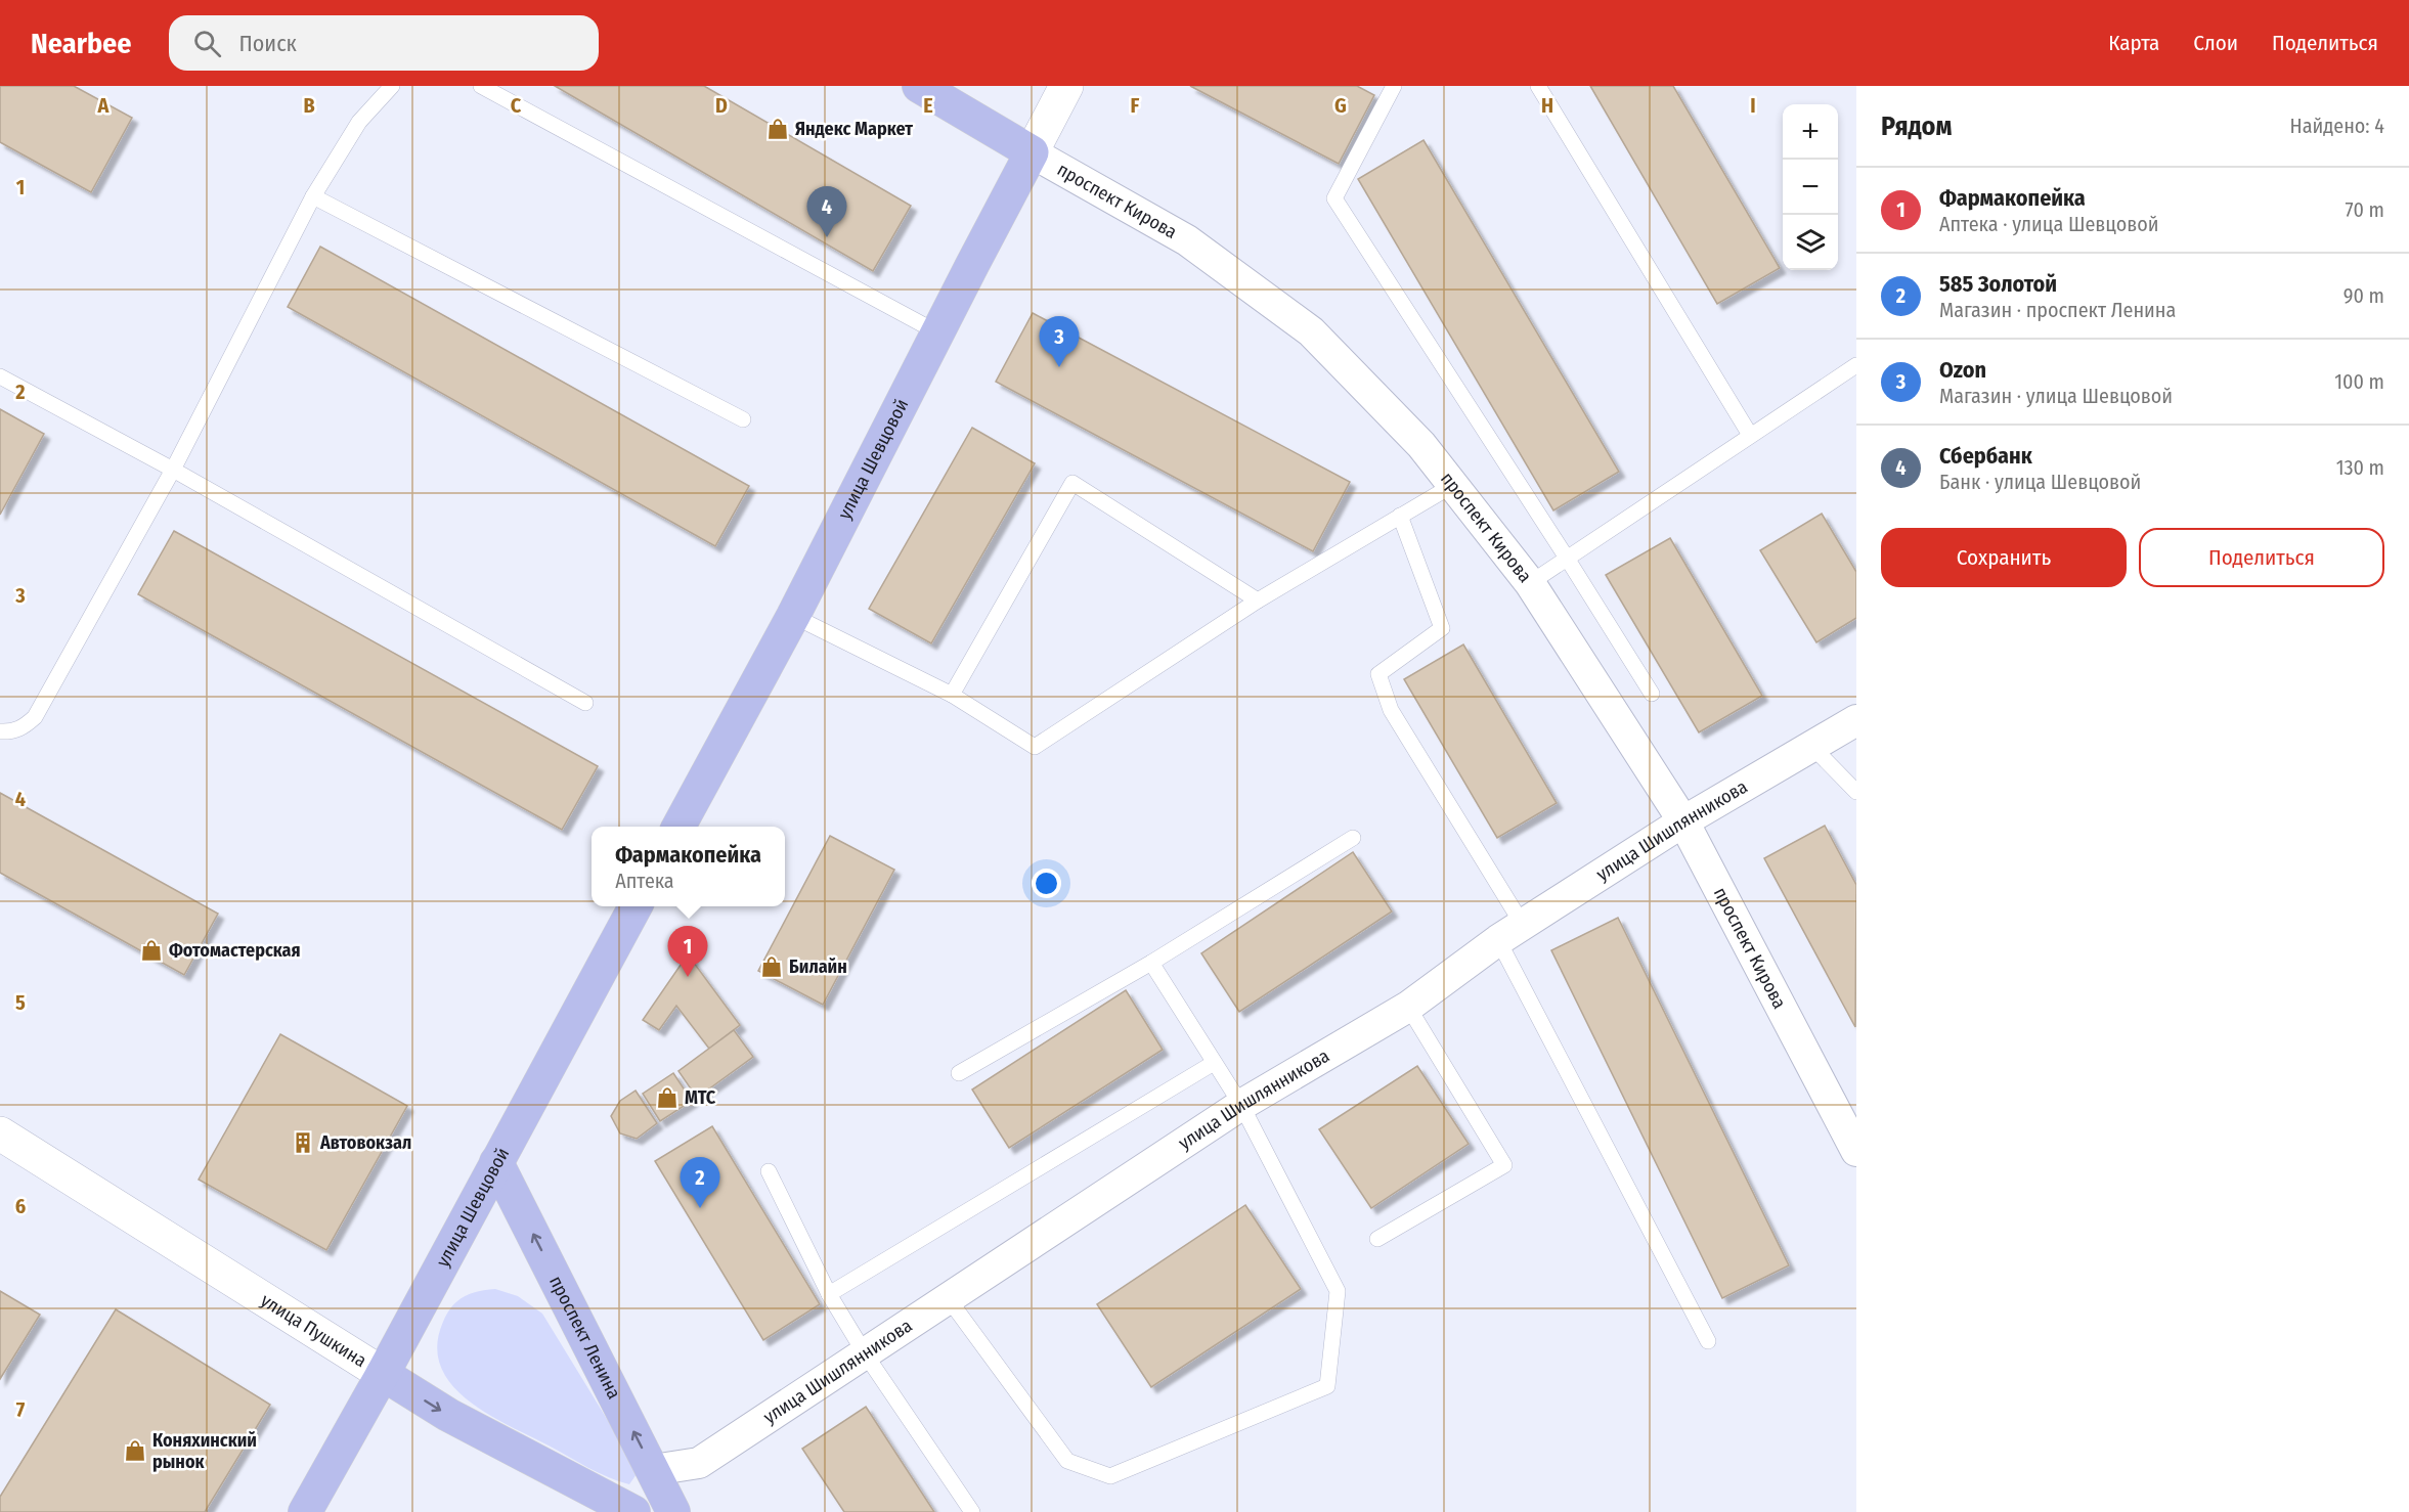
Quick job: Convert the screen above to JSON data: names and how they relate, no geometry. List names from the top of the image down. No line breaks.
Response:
{"streets":{"main road":["проспект Кирова","улица Шевцовой","улица Пушкина","проспект Ленина"],"street":["улица Шишлянникова"]},"crossings":[["проспект Кирова","улица Шевцовой"],["проспект Кирова","улица Шишлянникова"],["улица Шевцовой","улица Пушкина"],["улица Шевцовой","проспект Ленина"],["улица Шишлянникова","проспект Ленина"]],"one_way":["улица Пушкина","проспект Ленина"],"places":{"shop":["Яндекс Маркет","Фотомастерская","Билайн","МТС","Коняхинский рынок"],"building":["Автовокзал"]},"page":{"header":"Nearbee","search":"Поиск","nav":["Карта","Слои","Поделиться"],"heading":["Рядом","Найдено: 4"],"map_buttons":["+","−"],"list":[{"mark":"1","name":"Фармакопейка","note":"Аптека · улица Шевцовой","value":"70 m"},{"mark":"2","name":"585 Золотой","note":"Магазин · проспект Ленина","value":"90 m"},{"mark":"3","name":"Ozon","note":"Магазин · улица Шевцовой","value":"100 m"},{"mark":"4","name":"Сбербанк","note":"Банк · улица Шевцовой","value":"130 m"}],"pins":["4","3","1","2"],"buttons":["Сохранить","Поделиться"],"popup":["Фармакопейка","Аптека"]},"grid":{"columns":["A","B","C","D","E","F","G","H","I"],"rows":["1","2","3","4","5","6","7"]}}
